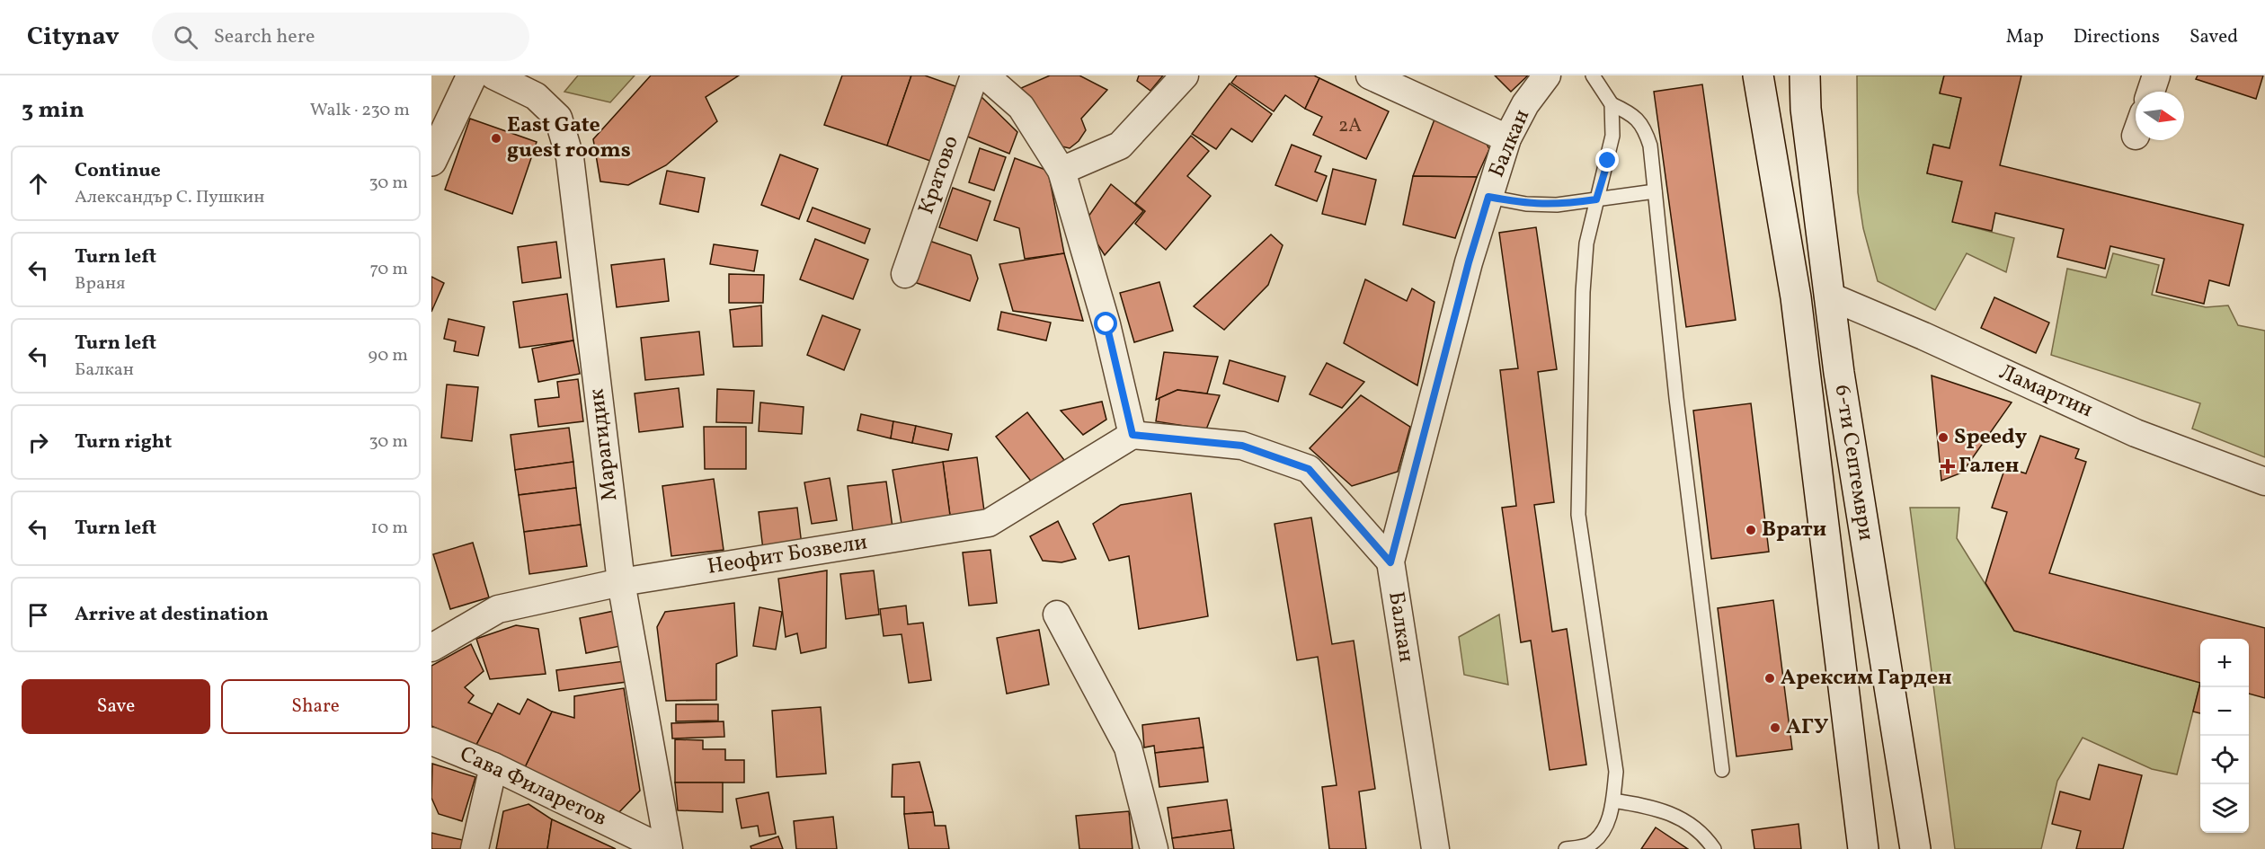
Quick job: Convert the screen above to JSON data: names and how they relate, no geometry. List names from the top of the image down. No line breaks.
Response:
{"streets":{"main road":["6-ти Септември"],"street":["Балкан","Кратово","Ламартин","Марагидик","Неофит Бозвели","Сава Филаретов"]},"crossings":[["Ламартин","6-ти Септември"],["Марагидик","Неофит Бозвели"]],"places":{"other":["East Gate guest rooms","Speedy","Врати","Арексим Гарден","АГУ"],"health":["Гален"]},"house_numbers":["2А"],"north":"right","page":{"header":"Citynav","search":"Search here","nav":["Map","Directions","Saved"],"heading":["3 min","Walk · 230 m"],"list":[["Continue","Александър С. Пушкин","30 m"],["Turn left","Враня","70 m"],["Turn left","Балкан","90 m"],["Turn right","30 m"],["Turn left","10 m"],"Arrive at destination"],"map_buttons":["+","−"],"buttons":["Save","Share"]}}
